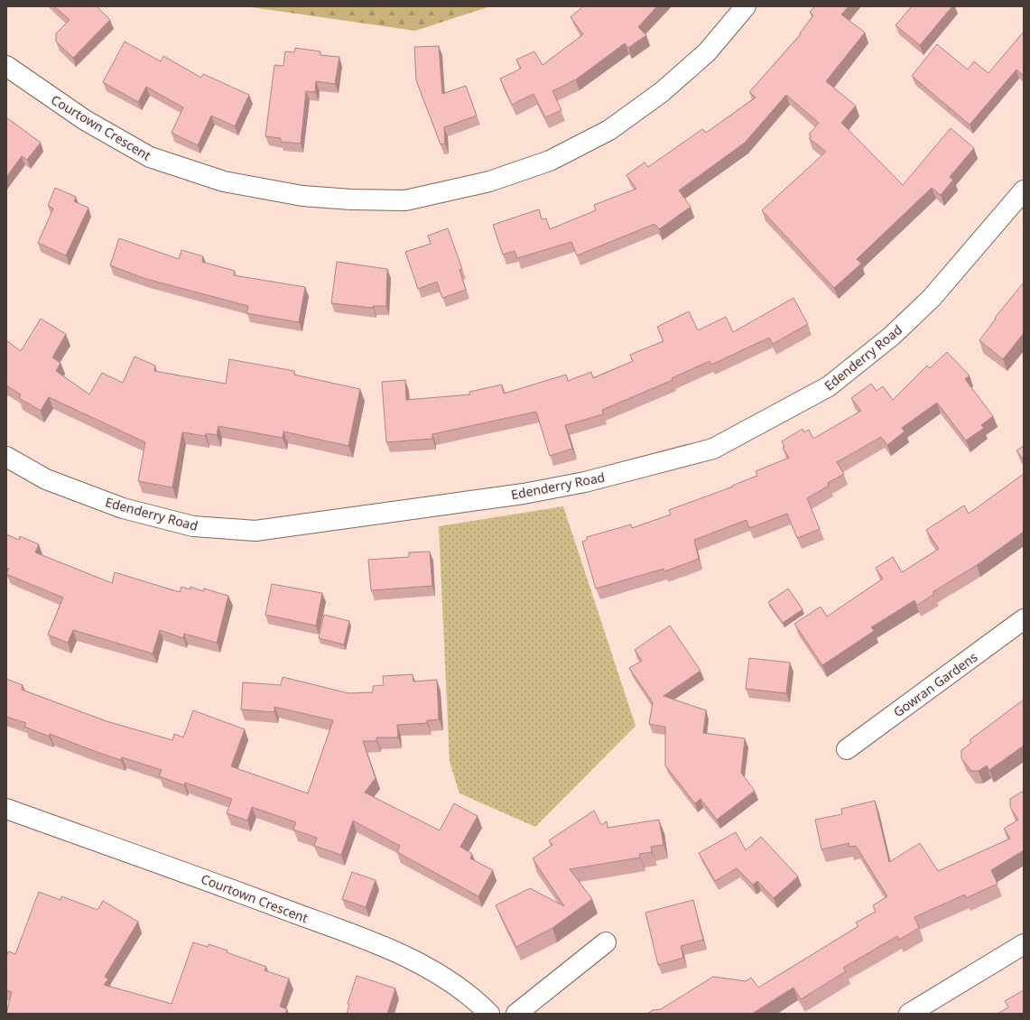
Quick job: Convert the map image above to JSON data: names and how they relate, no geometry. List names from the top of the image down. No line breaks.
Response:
{"streets":{"street":["Courtown Crescent","Edenderry Road","Gowran Gardens"]}}
